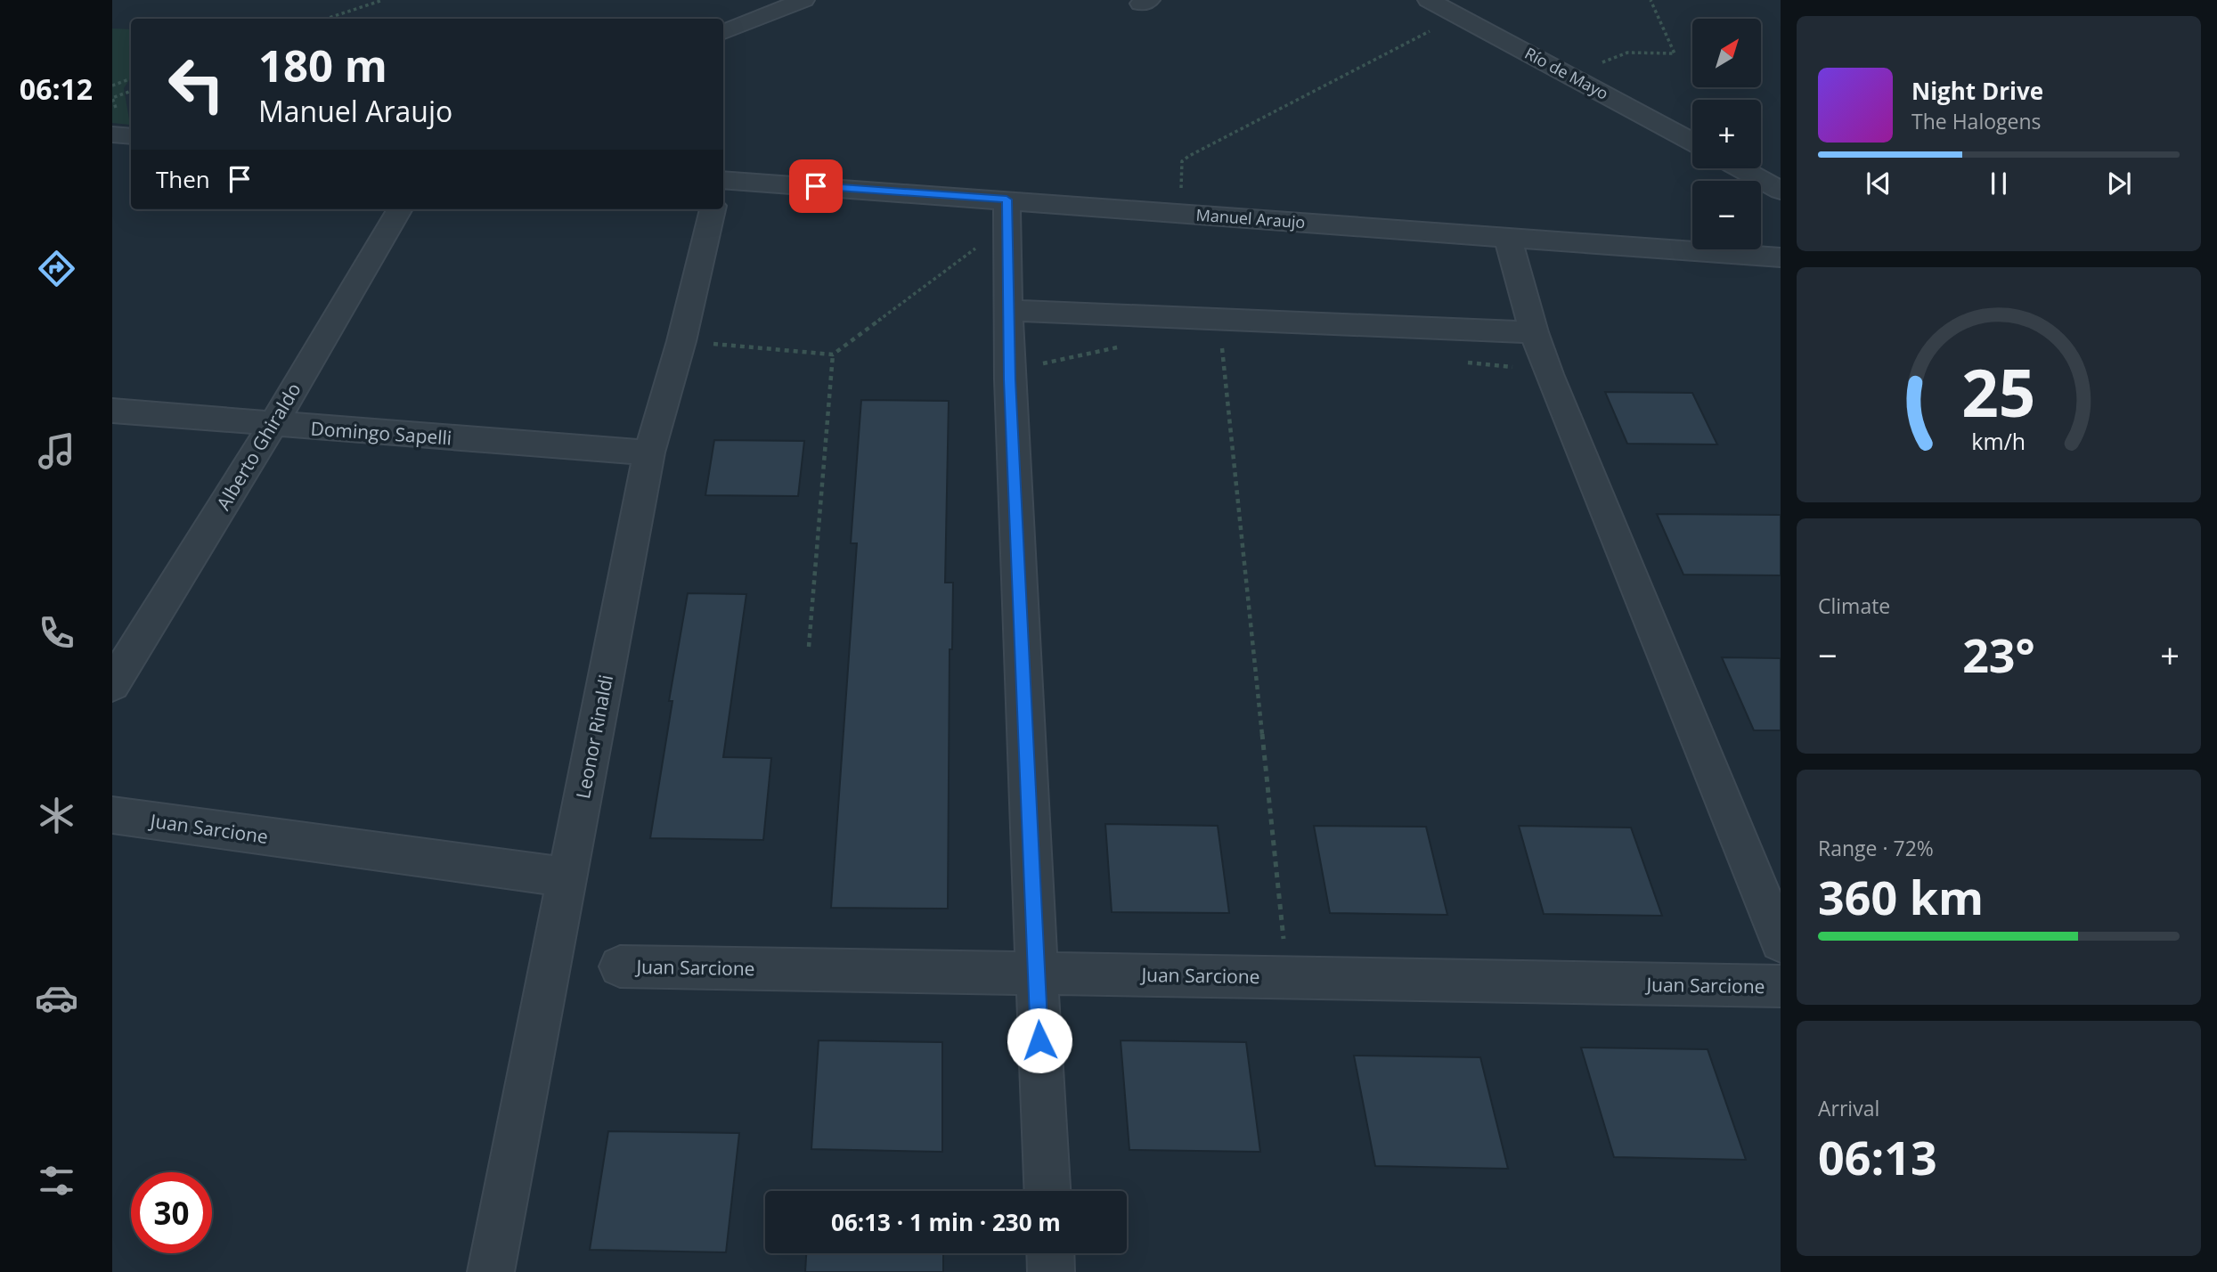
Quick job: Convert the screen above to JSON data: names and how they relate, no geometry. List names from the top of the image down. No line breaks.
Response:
{"streets":{"street":["Río de Mayo","Manuel Araujo","Domingo Sapelli","Alberto Ghiraldo","Leonor Rinaldi","Juan Sarcione"]},"crossings":[["Domingo Sapelli","Alberto Ghiraldo"],["Domingo Sapelli","Leonor Rinaldi"],["Leonor Rinaldi","Juan Sarcione"]],"north":"top right","page":{"tabs":"06:12","map_buttons":["+","−"],"turn":["180 m","Manuel Araujo"],"song":["Night Drive","The Halogens"],"then":"Then","tile":["Climate",["Range · 72%","360 km"],["Arrival","06:13"]],"heat":["−","23°","+"],"limit":"30","trip":"06:13 · 1 min · 230 m","gauge":["25","km/h"]}}
